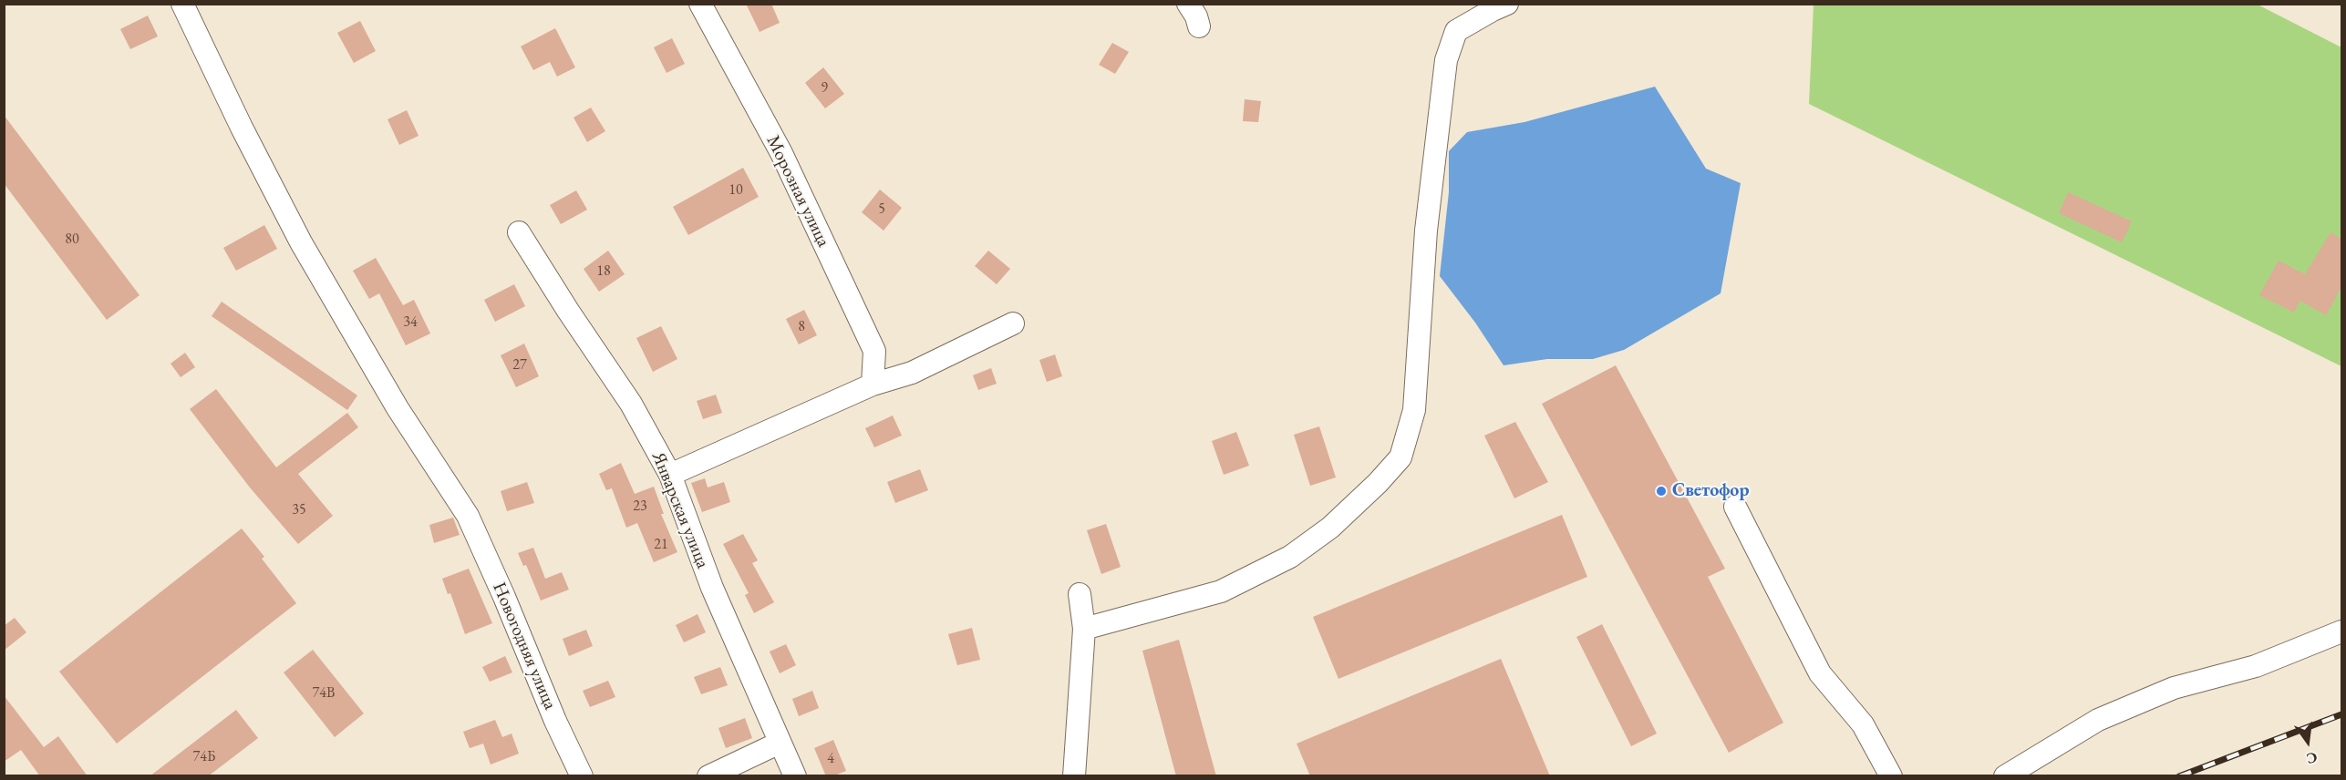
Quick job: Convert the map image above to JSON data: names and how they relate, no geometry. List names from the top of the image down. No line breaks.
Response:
{"streets":{"street":["Морозная улица","Январская улица","Новогодняя улица"]},"places":["Светофор"],"house_numbers":["9","10","5","80","18","34","8","27","23","35","21","74В","74Б","4"],"north":"bottom"}
